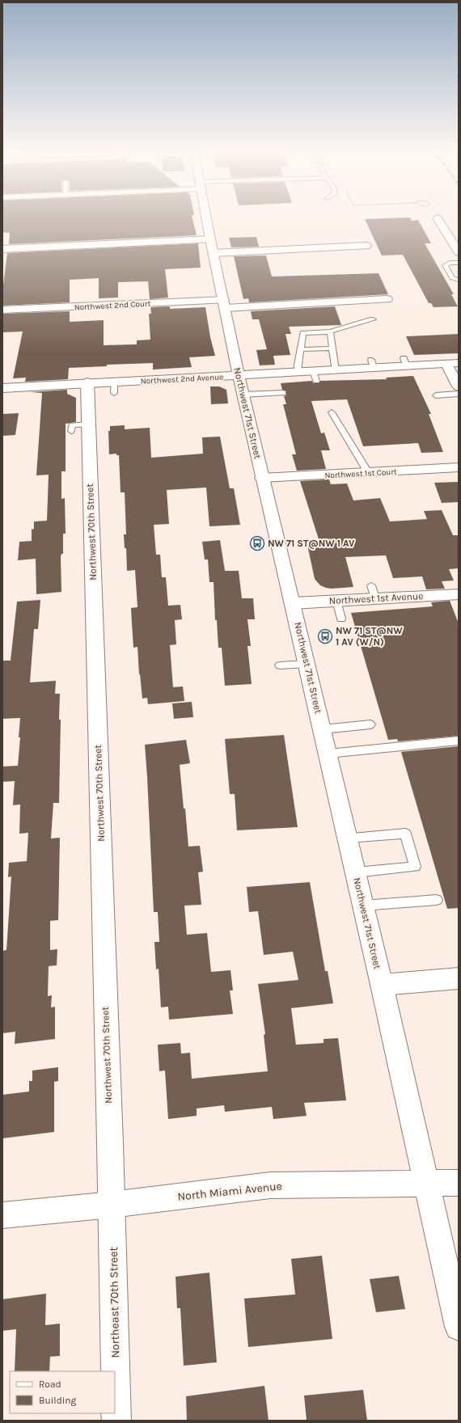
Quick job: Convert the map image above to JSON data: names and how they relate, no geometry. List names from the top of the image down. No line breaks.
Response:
{"streets":{"street":["Northwest 2nd Court","Northwest 2nd Avenue","Northwest 71st Street","Northwest 1st Court","Northwest 70th Street","Northwest 1st Avenue","North Miami Avenue","Northeast 70th Street"]},"crossings":[["Northwest 2nd Court","Northwest 71st Street"],["Northwest 2nd Avenue","Northwest 71st Street"],["Northwest 2nd Avenue","Northwest 70th Street"],["Northwest 71st Street","Northwest 1st Court"],["Northwest 71st Street","Northwest 1st Avenue"],["Northwest 71st Street","North Miami Avenue"],["Northwest 70th Street","North Miami Avenue"],["Northwest 70th Street","Northeast 70th Street"],["North Miami Avenue","Northeast 70th Street"]],"places":{"bus stop":["NW 71 ST@NW 1 AV","NW 71 ST@NW 1 AV (W/N)"]},"legend":["Road","Building"]}
